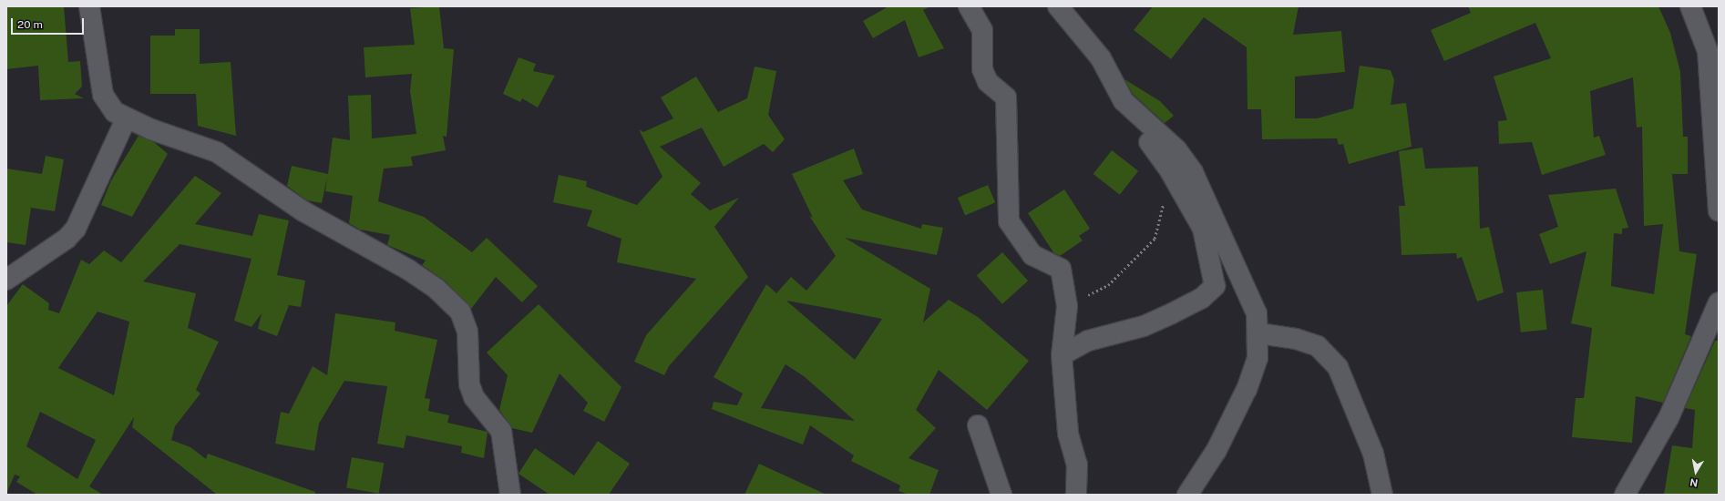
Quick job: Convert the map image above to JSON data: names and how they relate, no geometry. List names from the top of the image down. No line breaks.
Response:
{"scale_bar":"20 m","north":"bottom"}
